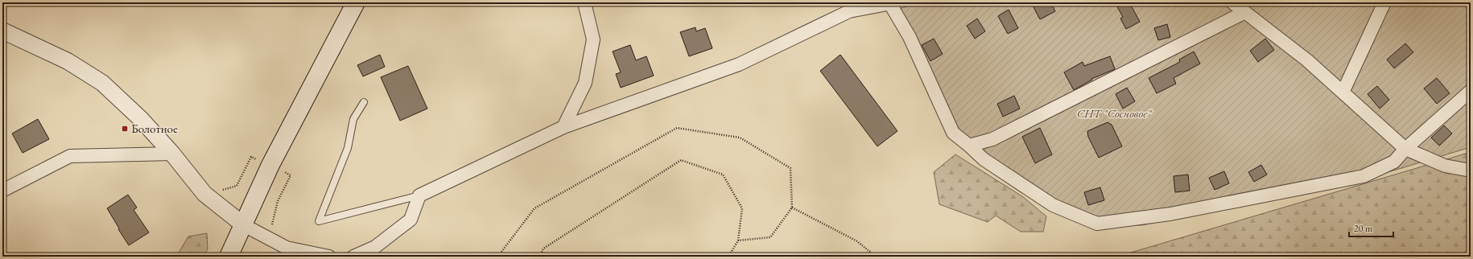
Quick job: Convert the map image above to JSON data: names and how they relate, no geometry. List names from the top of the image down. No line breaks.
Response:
{"parks":["СНТ \"Сосновое\""],"places":{"transit":["Болотное"]},"scale_bar":"20 m"}
